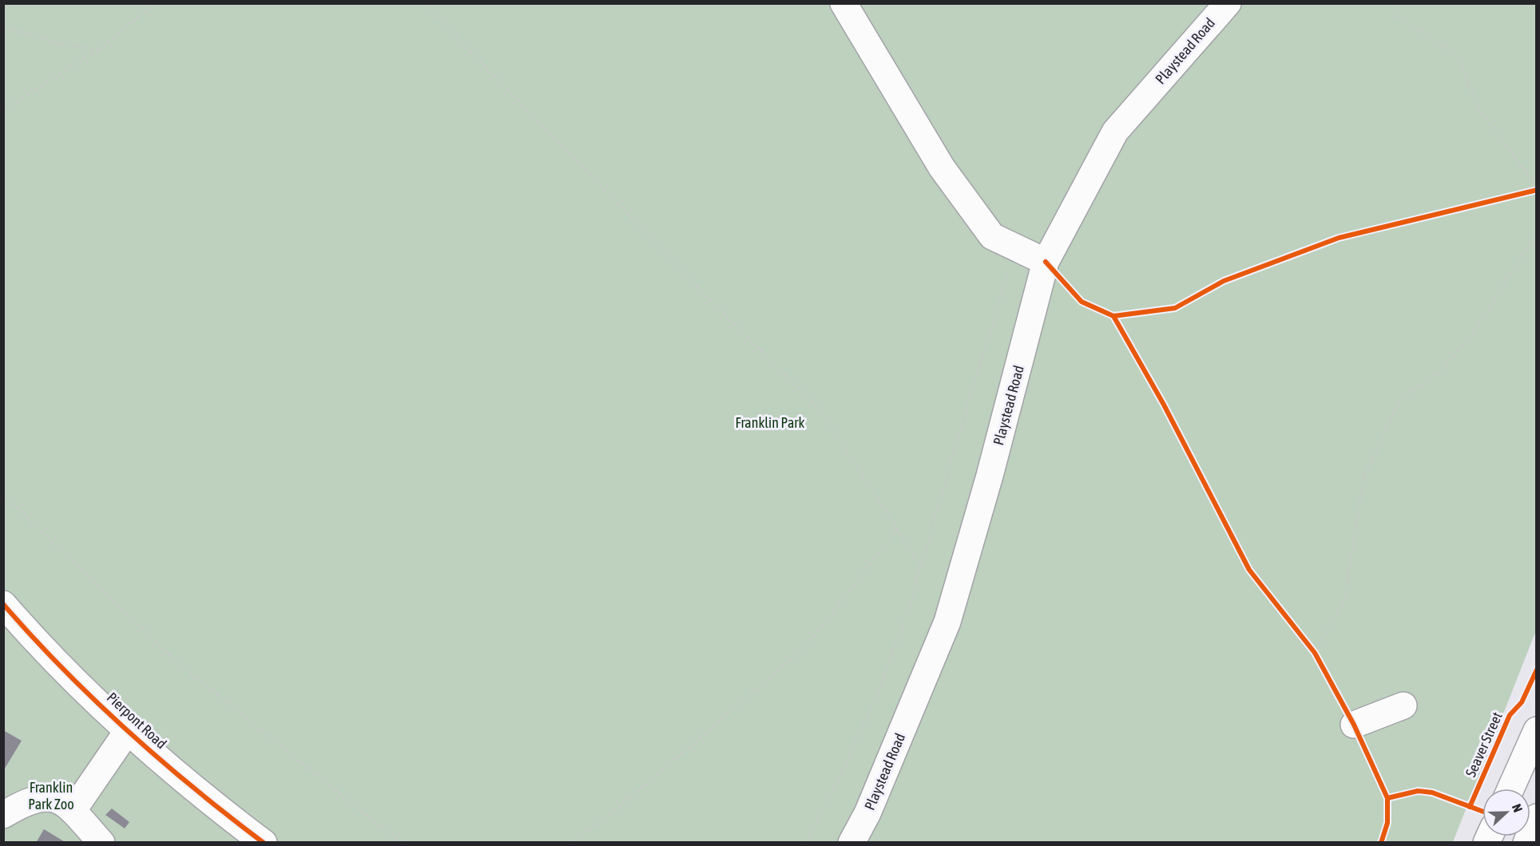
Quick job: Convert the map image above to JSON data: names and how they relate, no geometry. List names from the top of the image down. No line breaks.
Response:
{"streets":{"main road":["Playstead Road","Pierpont Road"],"cycle path":["Seaver Street"]},"parks":["Franklin Park","Franklin Park Zoo"],"north":"right"}
